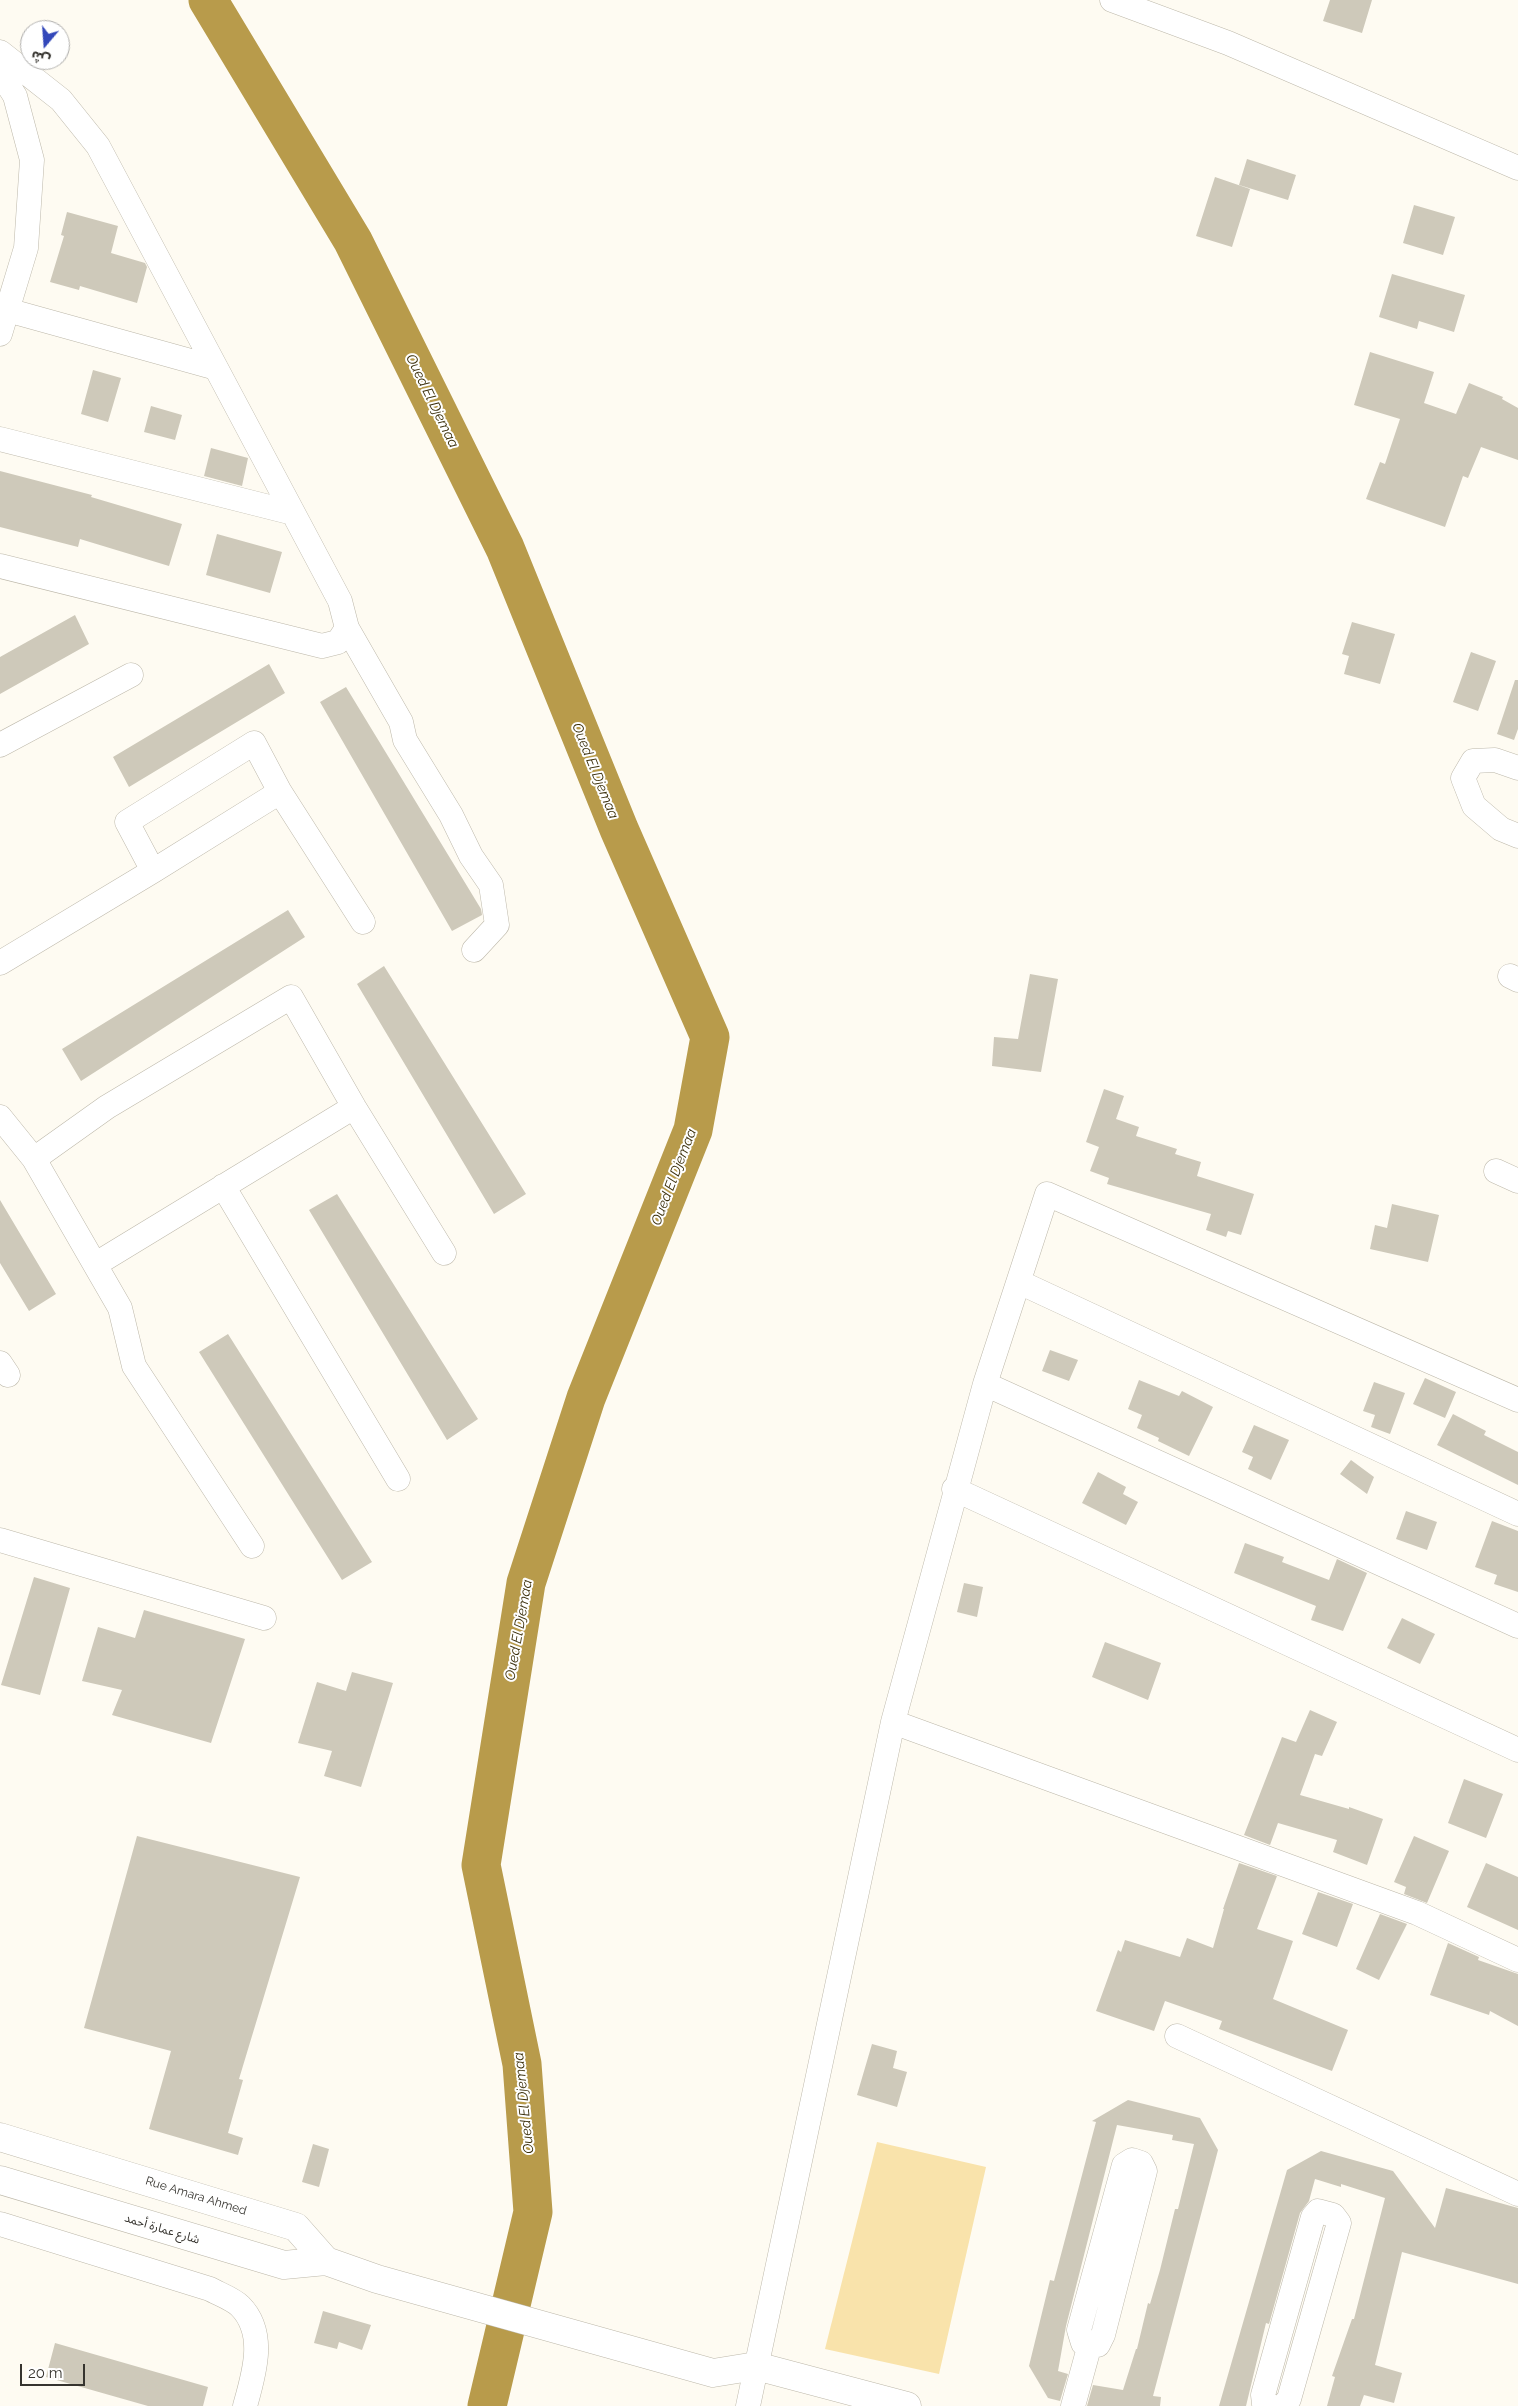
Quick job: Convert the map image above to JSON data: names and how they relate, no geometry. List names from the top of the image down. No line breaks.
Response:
{"streets":{"street":["Rue Amara Ahmed","شارع عمارة أحمد"]},"crossings":[["Rue Amara Ahmed","شارع عمارة أحمد"]],"water":["Oued El Djemaa"],"scale_bar":"20 m","north":"bottom"}
